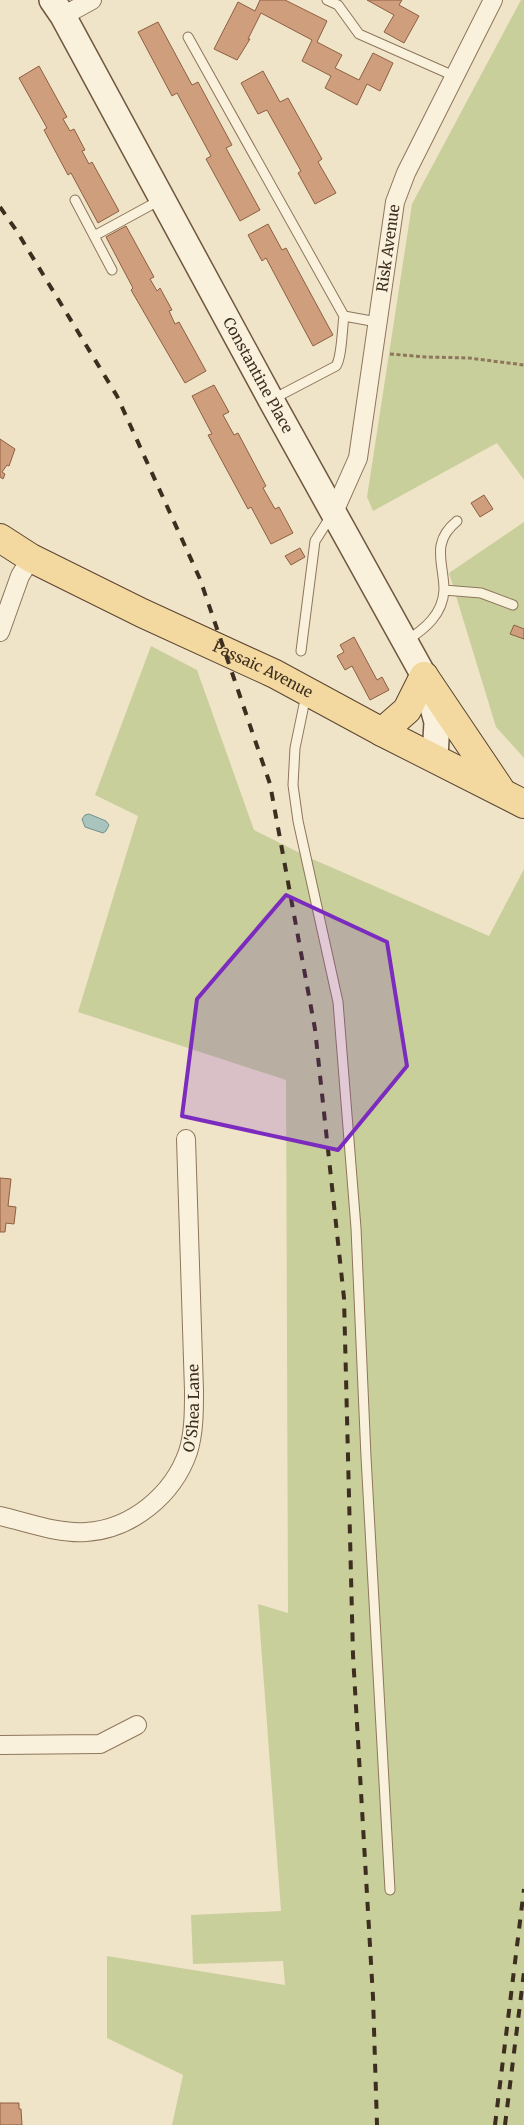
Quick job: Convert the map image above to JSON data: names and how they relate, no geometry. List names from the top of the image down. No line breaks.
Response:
{"streets":{"main road":["Passaic Avenue"],"street":["Risk Avenue","Constantine Place","O'Shea Lane"]},"crossings":[["Risk Avenue","Constantine Place"],["Constantine Place","Passaic Avenue"]]}
